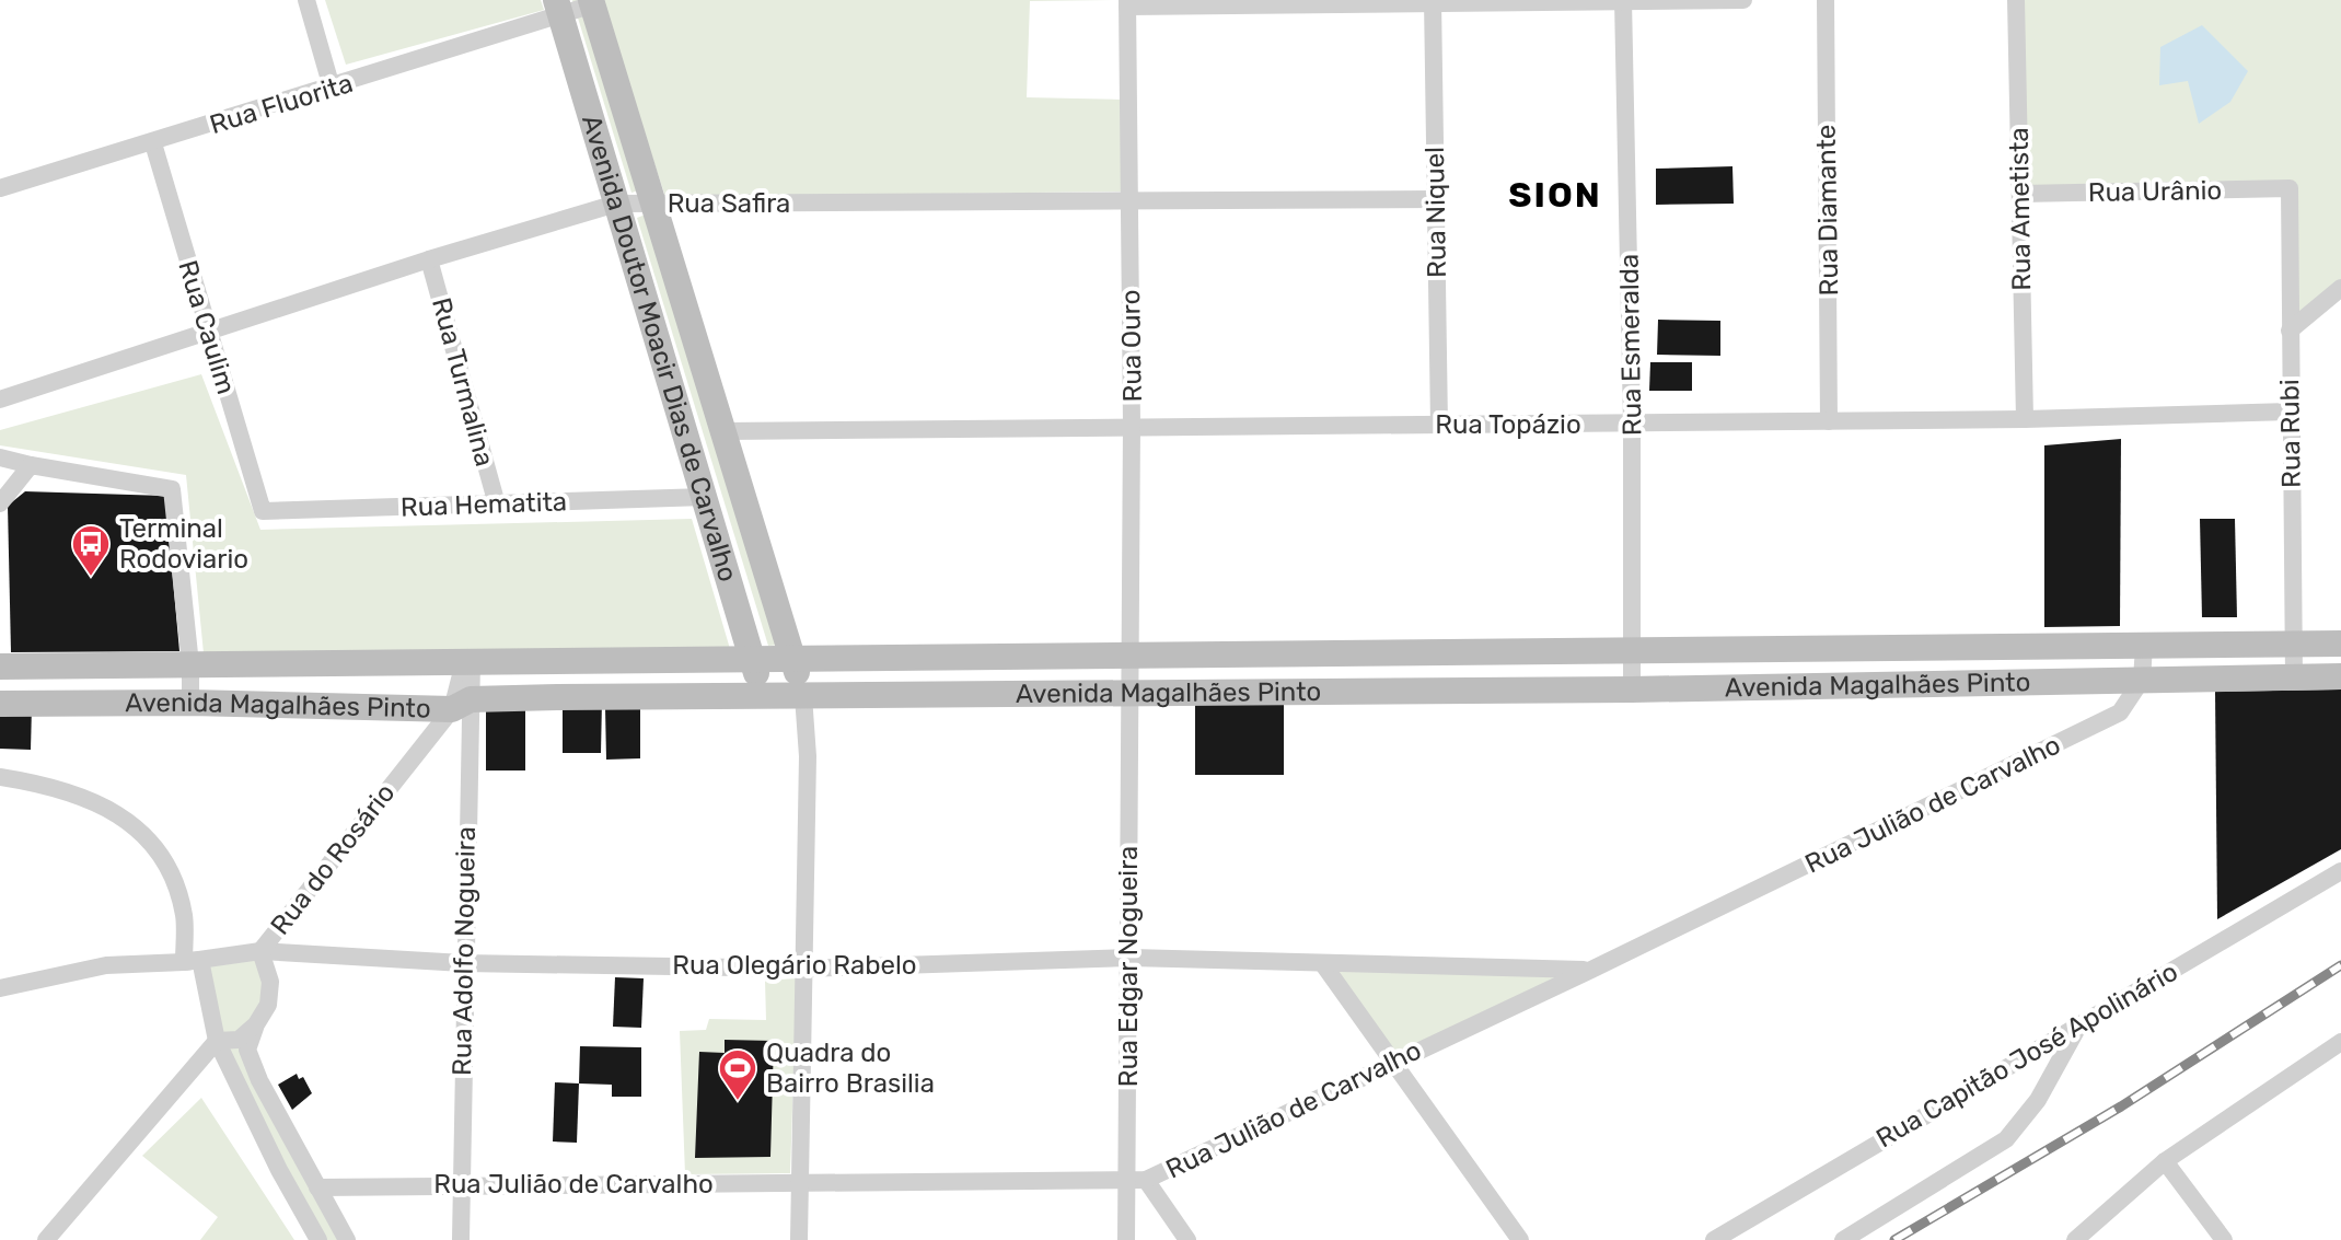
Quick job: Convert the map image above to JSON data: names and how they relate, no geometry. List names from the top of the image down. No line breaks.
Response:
{"streets":{"main road":["Avenida Doutor Moacir Dias de Carvalho","Avenida Magalhães Pinto"],"street":["Rua Fluorita","Rua Urânio","Rua Safira","Rua Ametista","Rua Diamante","Rua Niquel","Rua Caulim","Rua Esmeralda","Rua Ouro","Rua Turmalina","Rua Topázio","Rua Rubi","Rua Hematita","Rua Julião de Carvalho","Rua do Rosário","Rua Adolfo Nogueira","Rua Olegário Rabelo","Rua Edgar Nogueira","Rua Capitão José Apolinário"]},"crossings":[["Rua Fluorita","Rua Caulim"],["Rua Fluorita","Avenida Doutor Moacir Dias de Carvalho"],["Rua Urânio","Rua Ametista"],["Rua Urânio","Rua Rubi"],["Rua Safira","Rua Niquel"],["Rua Safira","Rua Caulim"],["Rua Safira","Rua Ouro"],["Rua Safira","Avenida Doutor Moacir Dias de Carvalho"],["Rua Safira","Rua Turmalina"],["Rua Ametista","Rua Topázio"],["Rua Diamante","Rua Topázio"],["Rua Niquel","Rua Topázio"],["Rua Caulim","Rua Hematita"],["Rua Esmeralda","Rua Topázio"],["Rua Esmeralda","Avenida Magalhães Pinto"],["Rua Ouro","Rua Topázio"],["Rua Ouro","Avenida Magalhães Pinto"],["Rua Ouro","Rua Edgar Nogueira"],["Avenida Doutor Moacir Dias de Carvalho","Rua Topázio"],["Avenida Doutor Moacir Dias de Carvalho","Rua Hematita"],["Avenida Doutor Moacir Dias de Carvalho","Avenida Magalhães Pinto"],["Rua Turmalina","Rua Hematita"],["Rua Topázio","Rua Rubi"],["Rua Rubi","Avenida Magalhães Pinto"],["Avenida Magalhães Pinto","Rua Julião de Carvalho"],["Avenida Magalhães Pinto","Rua do Rosário"],["Avenida Magalhães Pinto","Rua Adolfo Nogueira"],["Avenida Magalhães Pinto","Rua Edgar Nogueira"],["Rua Julião de Carvalho","Rua do Rosário"],["Rua Julião de Carvalho","Rua Adolfo Nogueira"],["Rua Julião de Carvalho","Rua Olegário Rabelo"],["Rua Julião de Carvalho","Rua Edgar Nogueira"],["Rua do Rosário","Rua Adolfo Nogueira"],["Rua do Rosário","Rua Olegário Rabelo"],["Rua Adolfo Nogueira","Rua Olegário Rabelo"],["Rua Olegário Rabelo","Rua Edgar Nogueira"]],"districts":["SION"],"places":{"bus stop":["Terminal Rodoviario"],"sports":["Quadra do Bairro Brasilia"]}}
